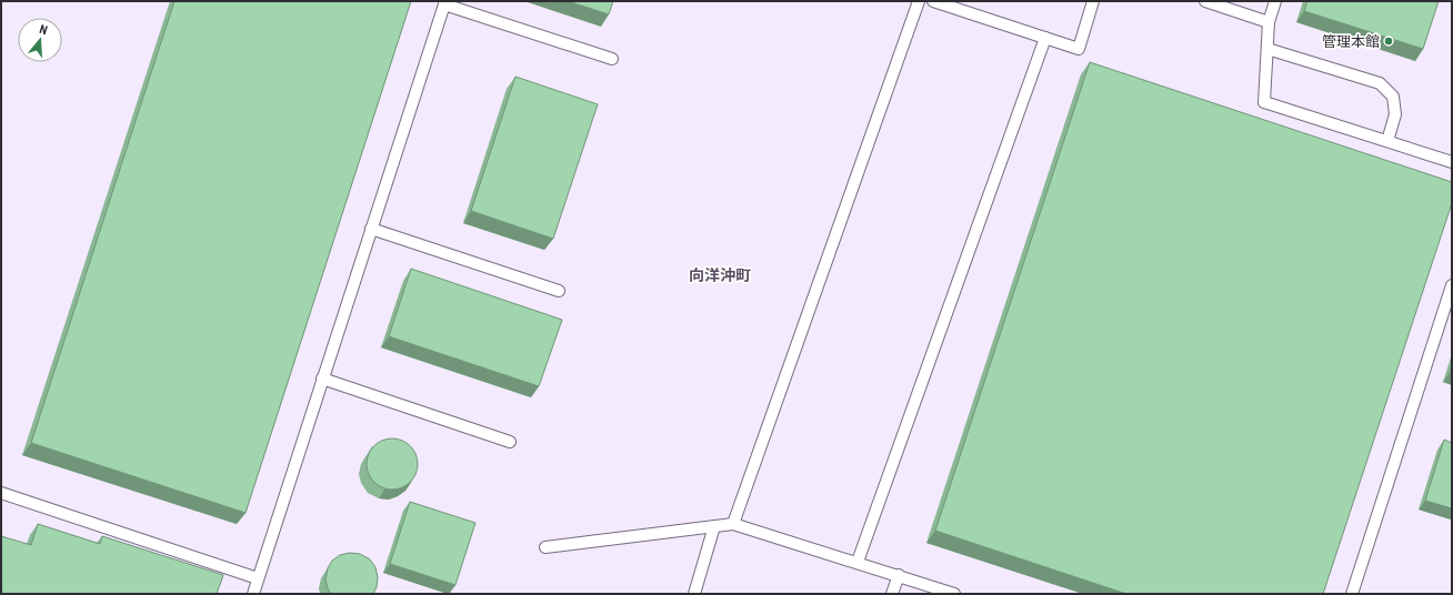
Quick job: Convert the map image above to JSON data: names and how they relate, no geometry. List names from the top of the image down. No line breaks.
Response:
{"districts":["向洋沖町"],"places":["管理本館"],"north":"top"}
